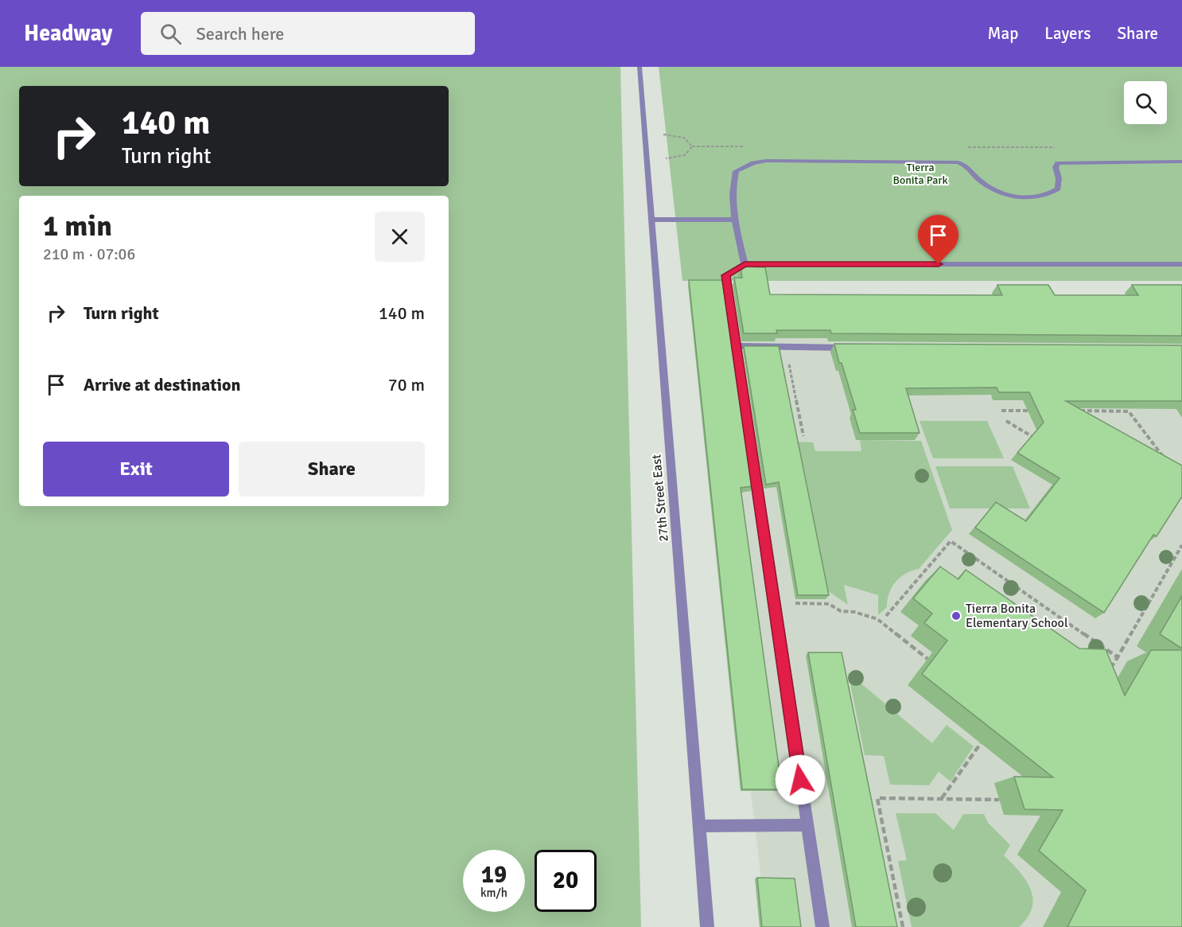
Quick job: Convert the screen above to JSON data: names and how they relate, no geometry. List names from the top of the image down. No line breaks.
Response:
{"streets":{"street":["27th Street East"]},"parks":["Tierra Bonita Park"],"places":["Tierra Bonita Elementary School"],"page":{"header":"Headway","search":"Search here","nav":["Map","Layers","Share"],"turn":["140 m","Turn right"],"heading":["1 min","210 m · 07:06"],"list":[{"name":"Turn right","value":"140 m"},{"name":"Arrive at destination","value":"70 m"}],"buttons":["Exit","Share"],"speed":"19 km/h","limit":"20"}}
